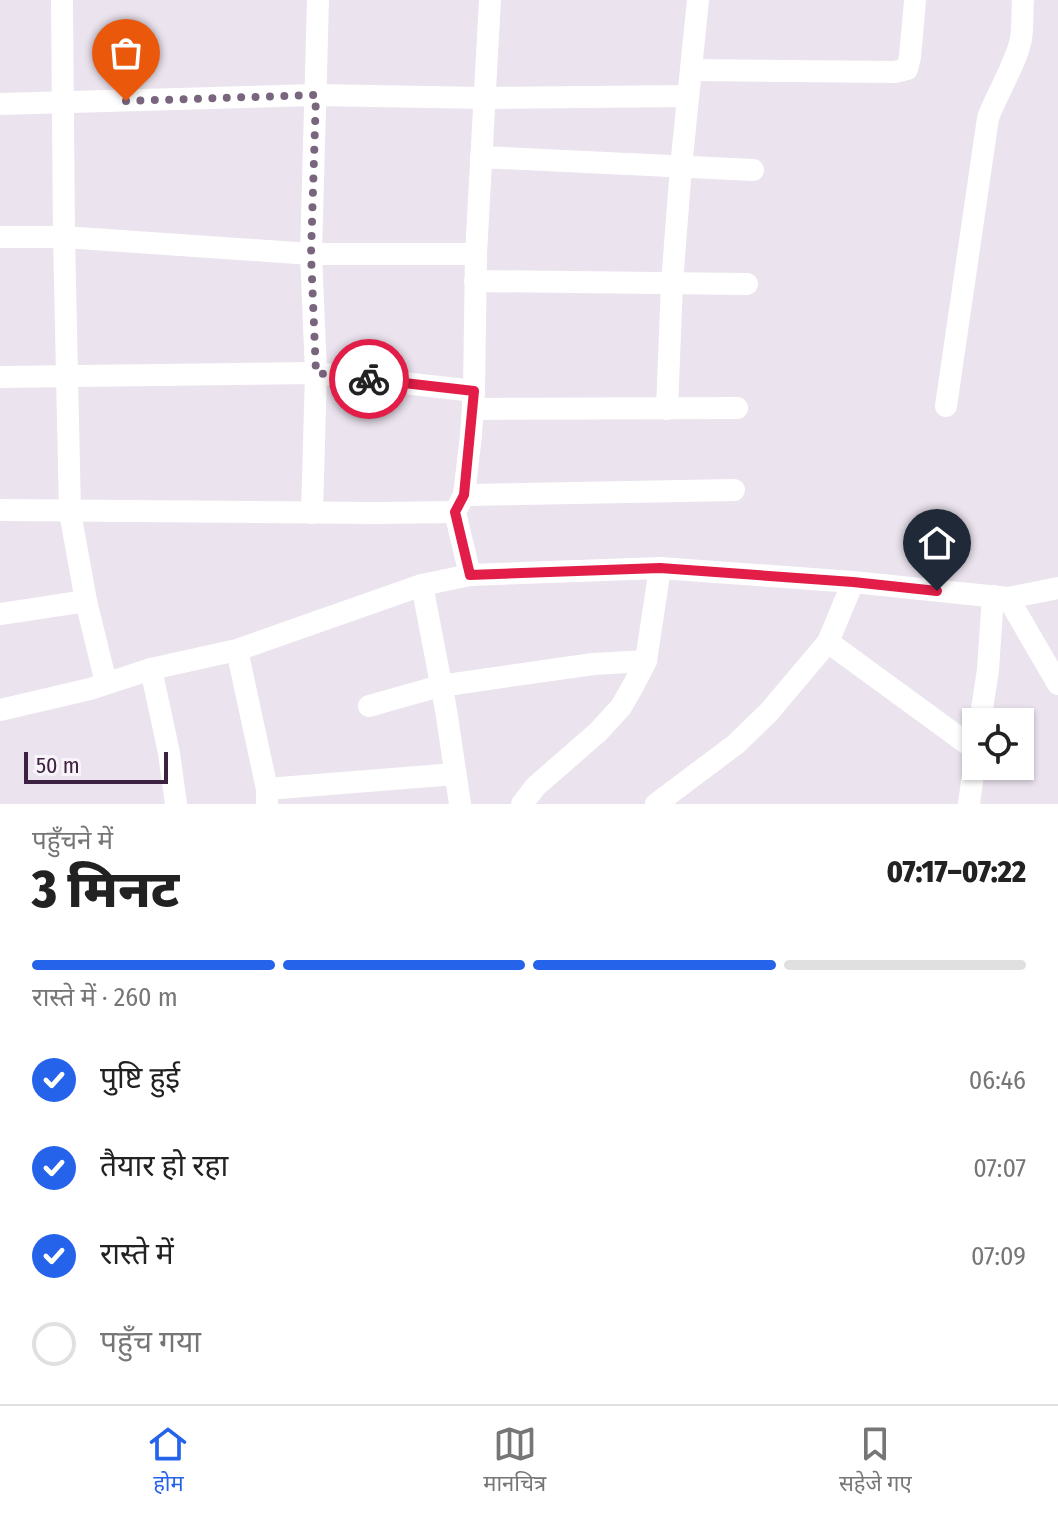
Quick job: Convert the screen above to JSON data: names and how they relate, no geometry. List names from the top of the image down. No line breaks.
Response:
{"scale_bar":"50 m","page":{"scale":"50 m","heading":["3 मिनट","पहुँचने में","07:17–07:22"],"bar":"रास्ते में · 260 m","list":[["पुष्टि हुई","06:46"],["तैयार हो रहा","07:07"],["रास्ते में","07:09"],"पहुँच गया"],"tabs":["होम","मानचित्र","सहेजे गए"]}}
